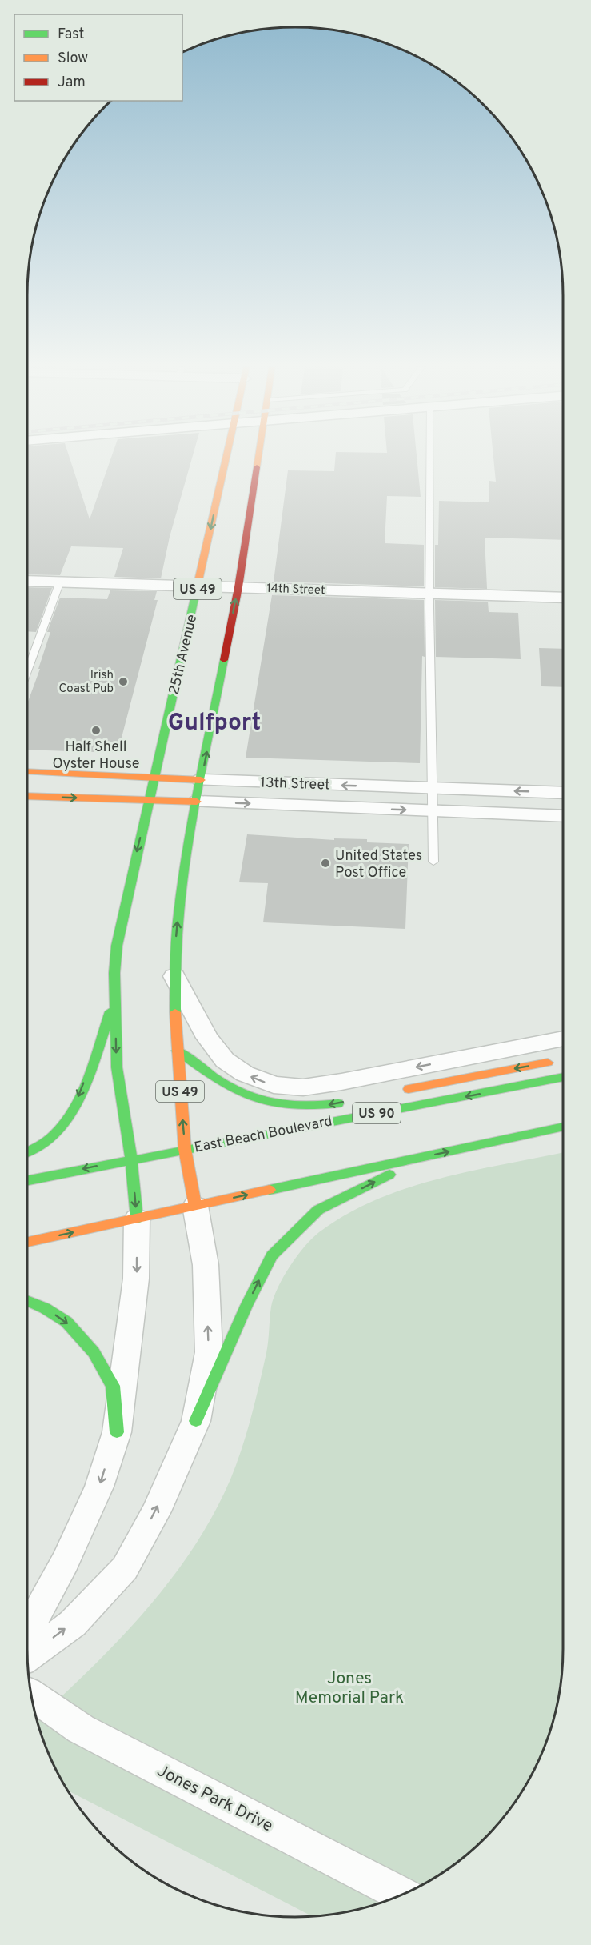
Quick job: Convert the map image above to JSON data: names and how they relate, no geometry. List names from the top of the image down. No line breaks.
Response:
{"streets":{"main road":["US 49","25th Avenue","13th Street","US 90","East Beach Boulevard"],"street":["14th Street","Jones Park Drive"]},"crossings":[["US 49","14th Street"],["US 49","25th Avenue"],["US 49","13th Street"],["US 49","US 90"],["US 49","East Beach Boulevard"],["14th Street","25th Avenue"],["25th Avenue","13th Street"],["US 90","East Beach Boulevard"]],"districts":["Gulfport"],"parks":["Jones Memorial Park"],"places":["Irish Coast Pub","Half Shell Oyster House","United States Post Office"],"legend":["Fast","Slow","Jam"]}
